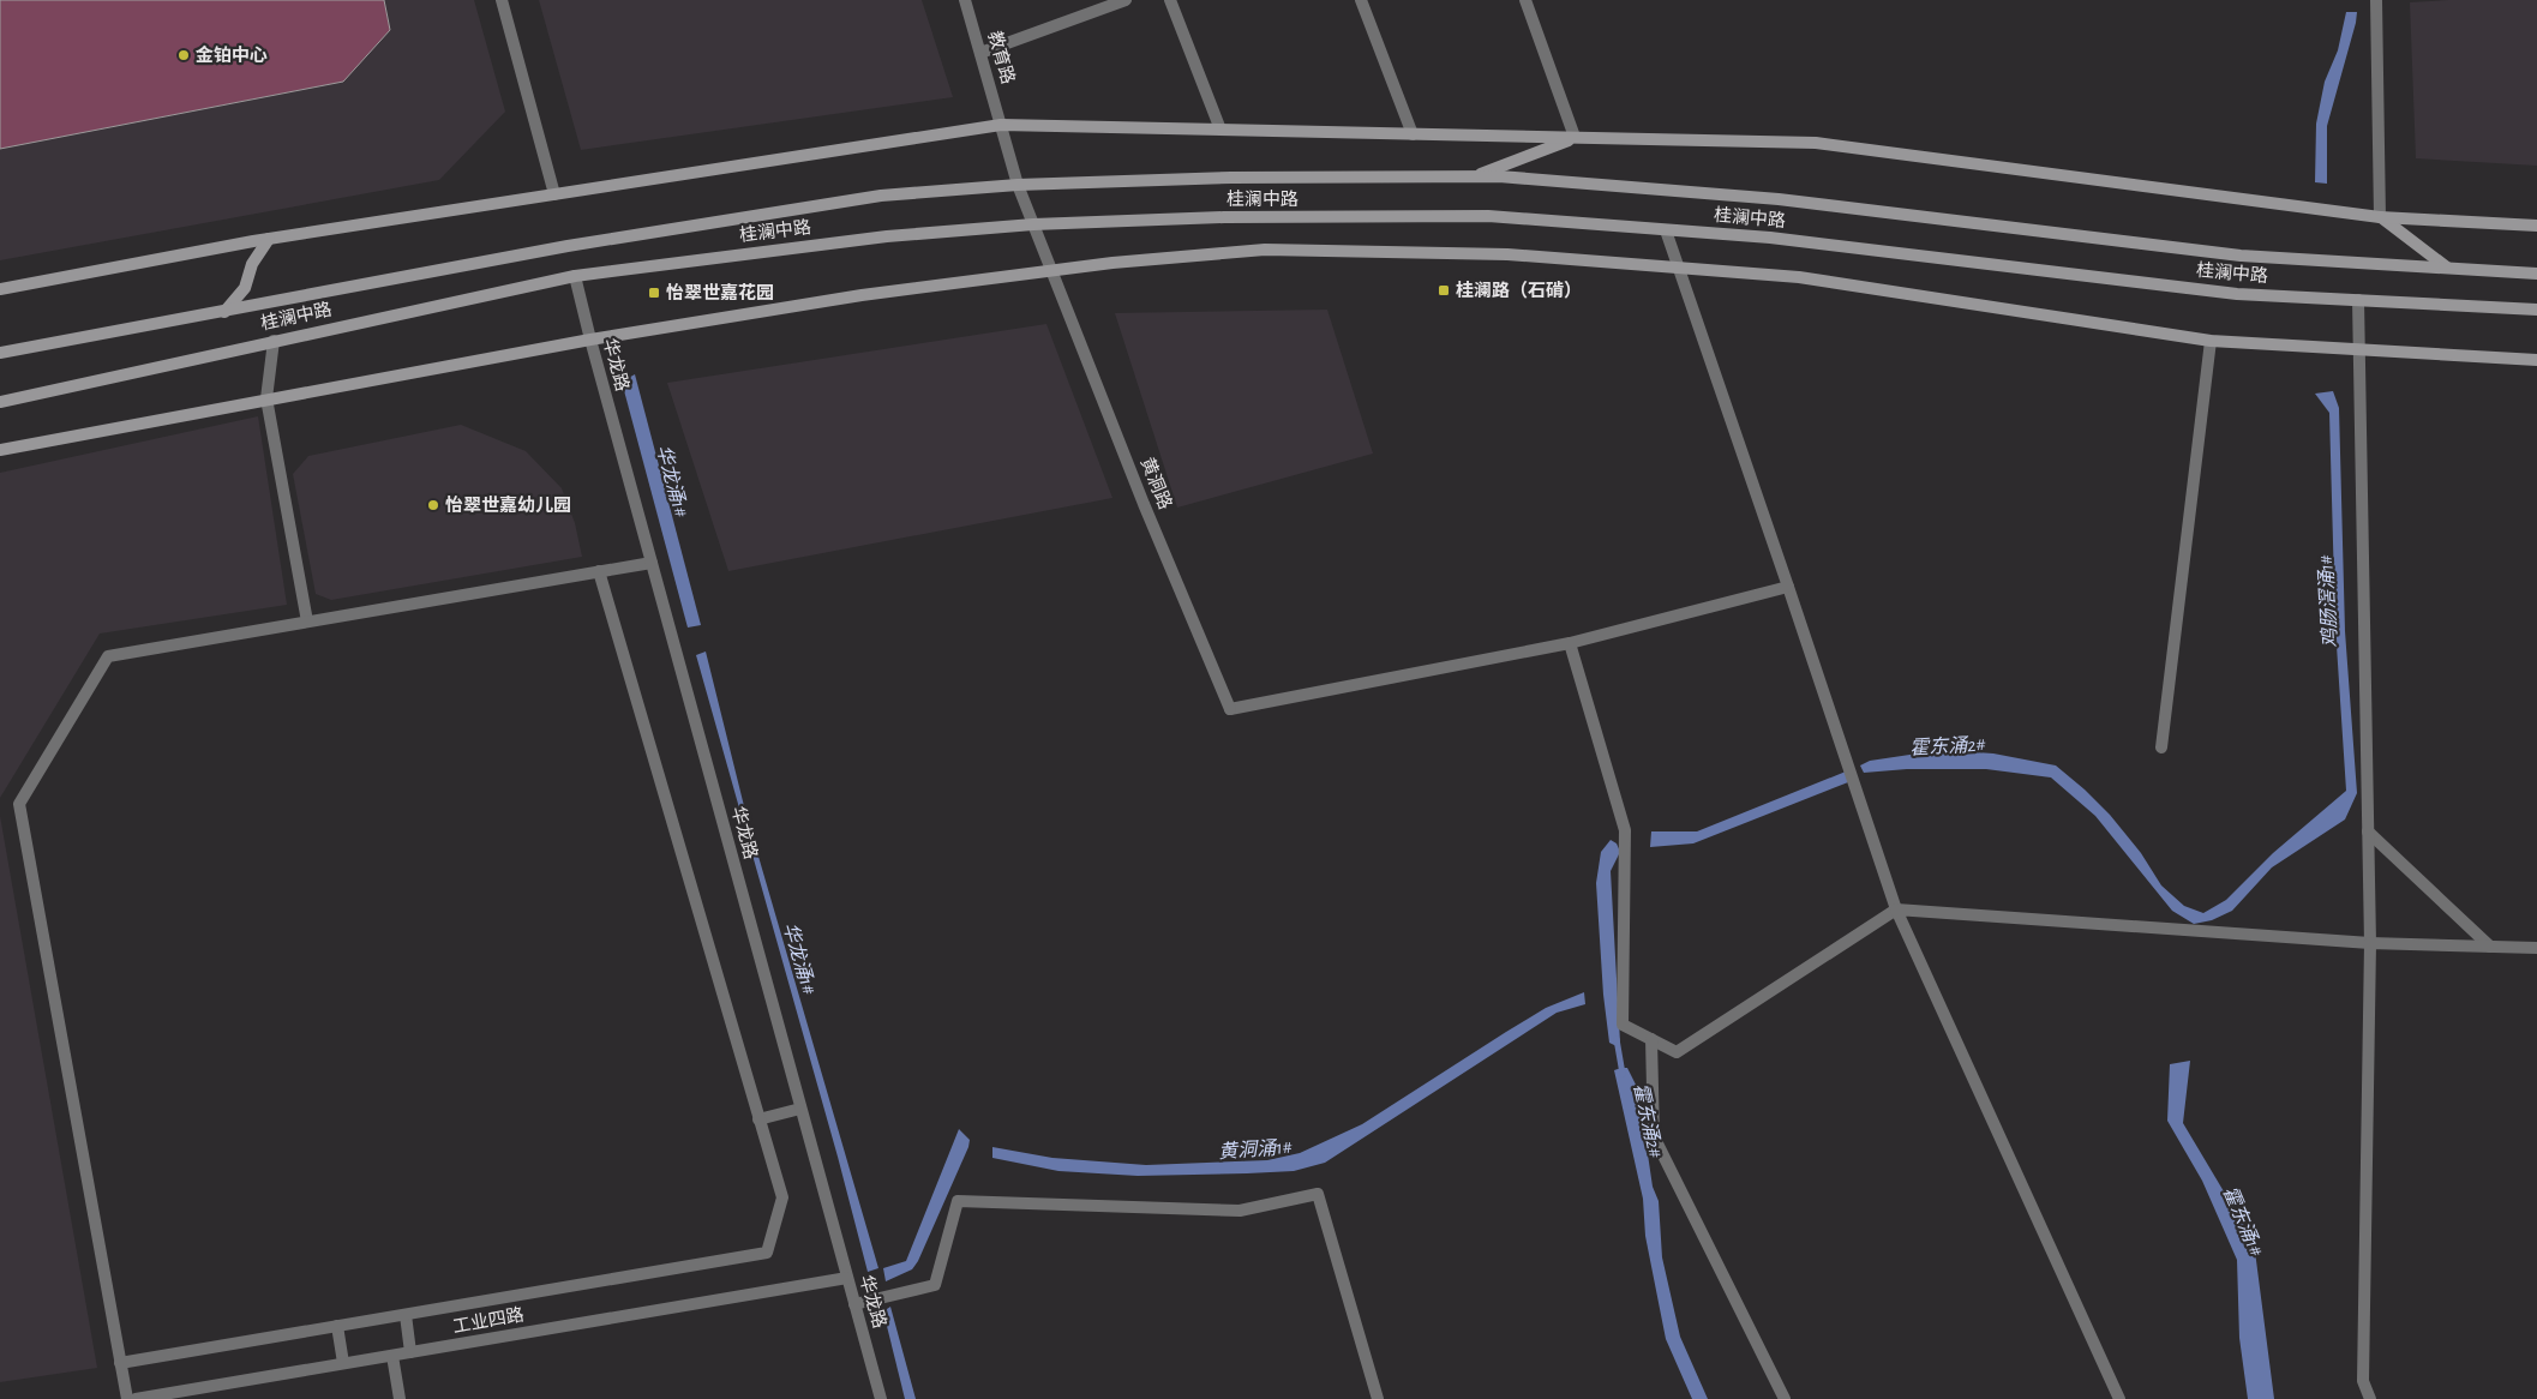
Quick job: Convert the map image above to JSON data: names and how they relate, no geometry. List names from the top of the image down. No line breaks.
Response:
{"streets":{"main road":["桂澜中路"],"street":["教育路","华龙路","黄洞路","工业四路"]},"crossings":[["教育路","桂澜中路"],["教育路","黄洞路"],["桂澜中路","华龙路"],["桂澜中路","黄洞路"],["华龙路","工业四路"]],"water":["华龙涌1#","鸡肠滘涌1#","霍东涌2#","黄洞涌1#","霍东涌1#"],"places":{"other":["金铂中心","怡翠世嘉幼儿园"],"transit":["桂澜路（石𬒔）","怡翠世嘉花园"]}}
